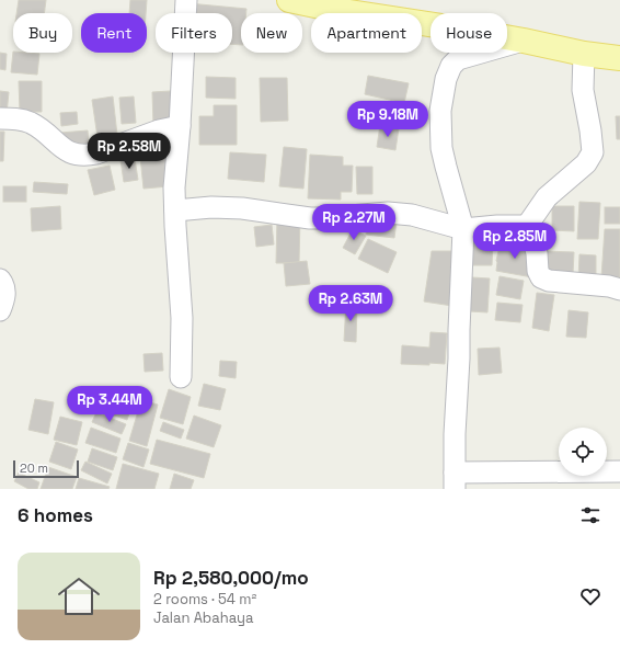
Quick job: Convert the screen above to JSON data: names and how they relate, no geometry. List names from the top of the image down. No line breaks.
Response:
{"scale_bar":"20 m","page":{"chip":["Buy","Rent","Filters","New","Apartment","House"],"price":["Rp 9.18M","Rp 2.58M","Rp 2.27M","Rp 2.85M","Rp 2.63M","Rp 3.44M"],"scale":"20 m","heading":"6 homes","list":[{"name":"Rp 2,580,000/mo","note":"2 rooms · 54 m² · Jalan Abahaya"}]}}
